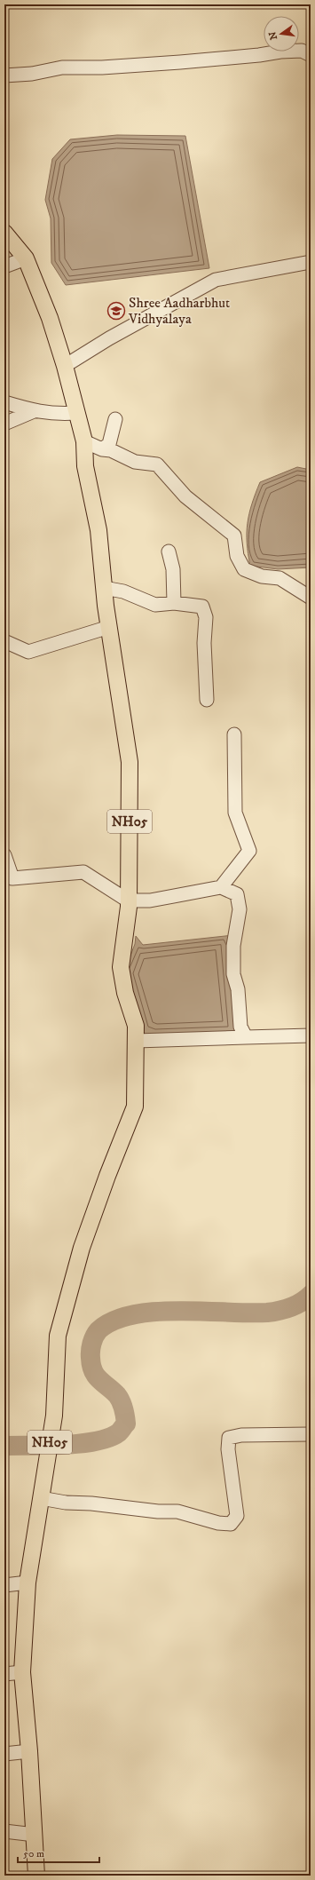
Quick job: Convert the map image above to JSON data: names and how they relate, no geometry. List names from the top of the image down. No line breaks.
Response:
{"streets":{"main road":["NH05"]},"places":{"school or university":["Shree Aadharbhut Vidhyalaya"]},"scale_bar":"50 m","north":"left"}
